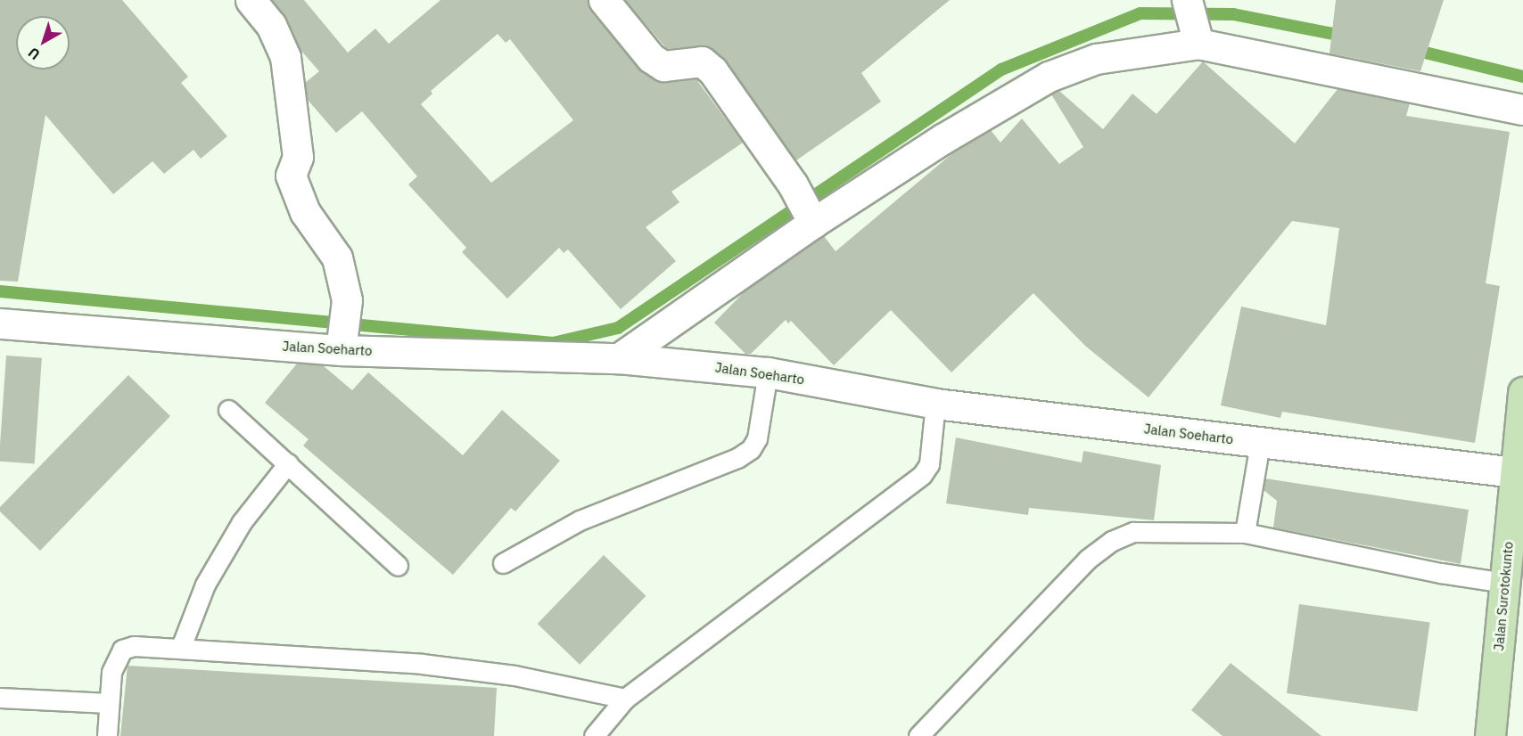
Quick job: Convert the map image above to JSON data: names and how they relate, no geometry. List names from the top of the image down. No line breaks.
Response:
{"streets":{"main road":["Jalan Surotokunto"],"street":["Jalan Soeharto"]},"crossings":[["Jalan Soeharto","Jalan Surotokunto"]],"north":"bottom left"}
